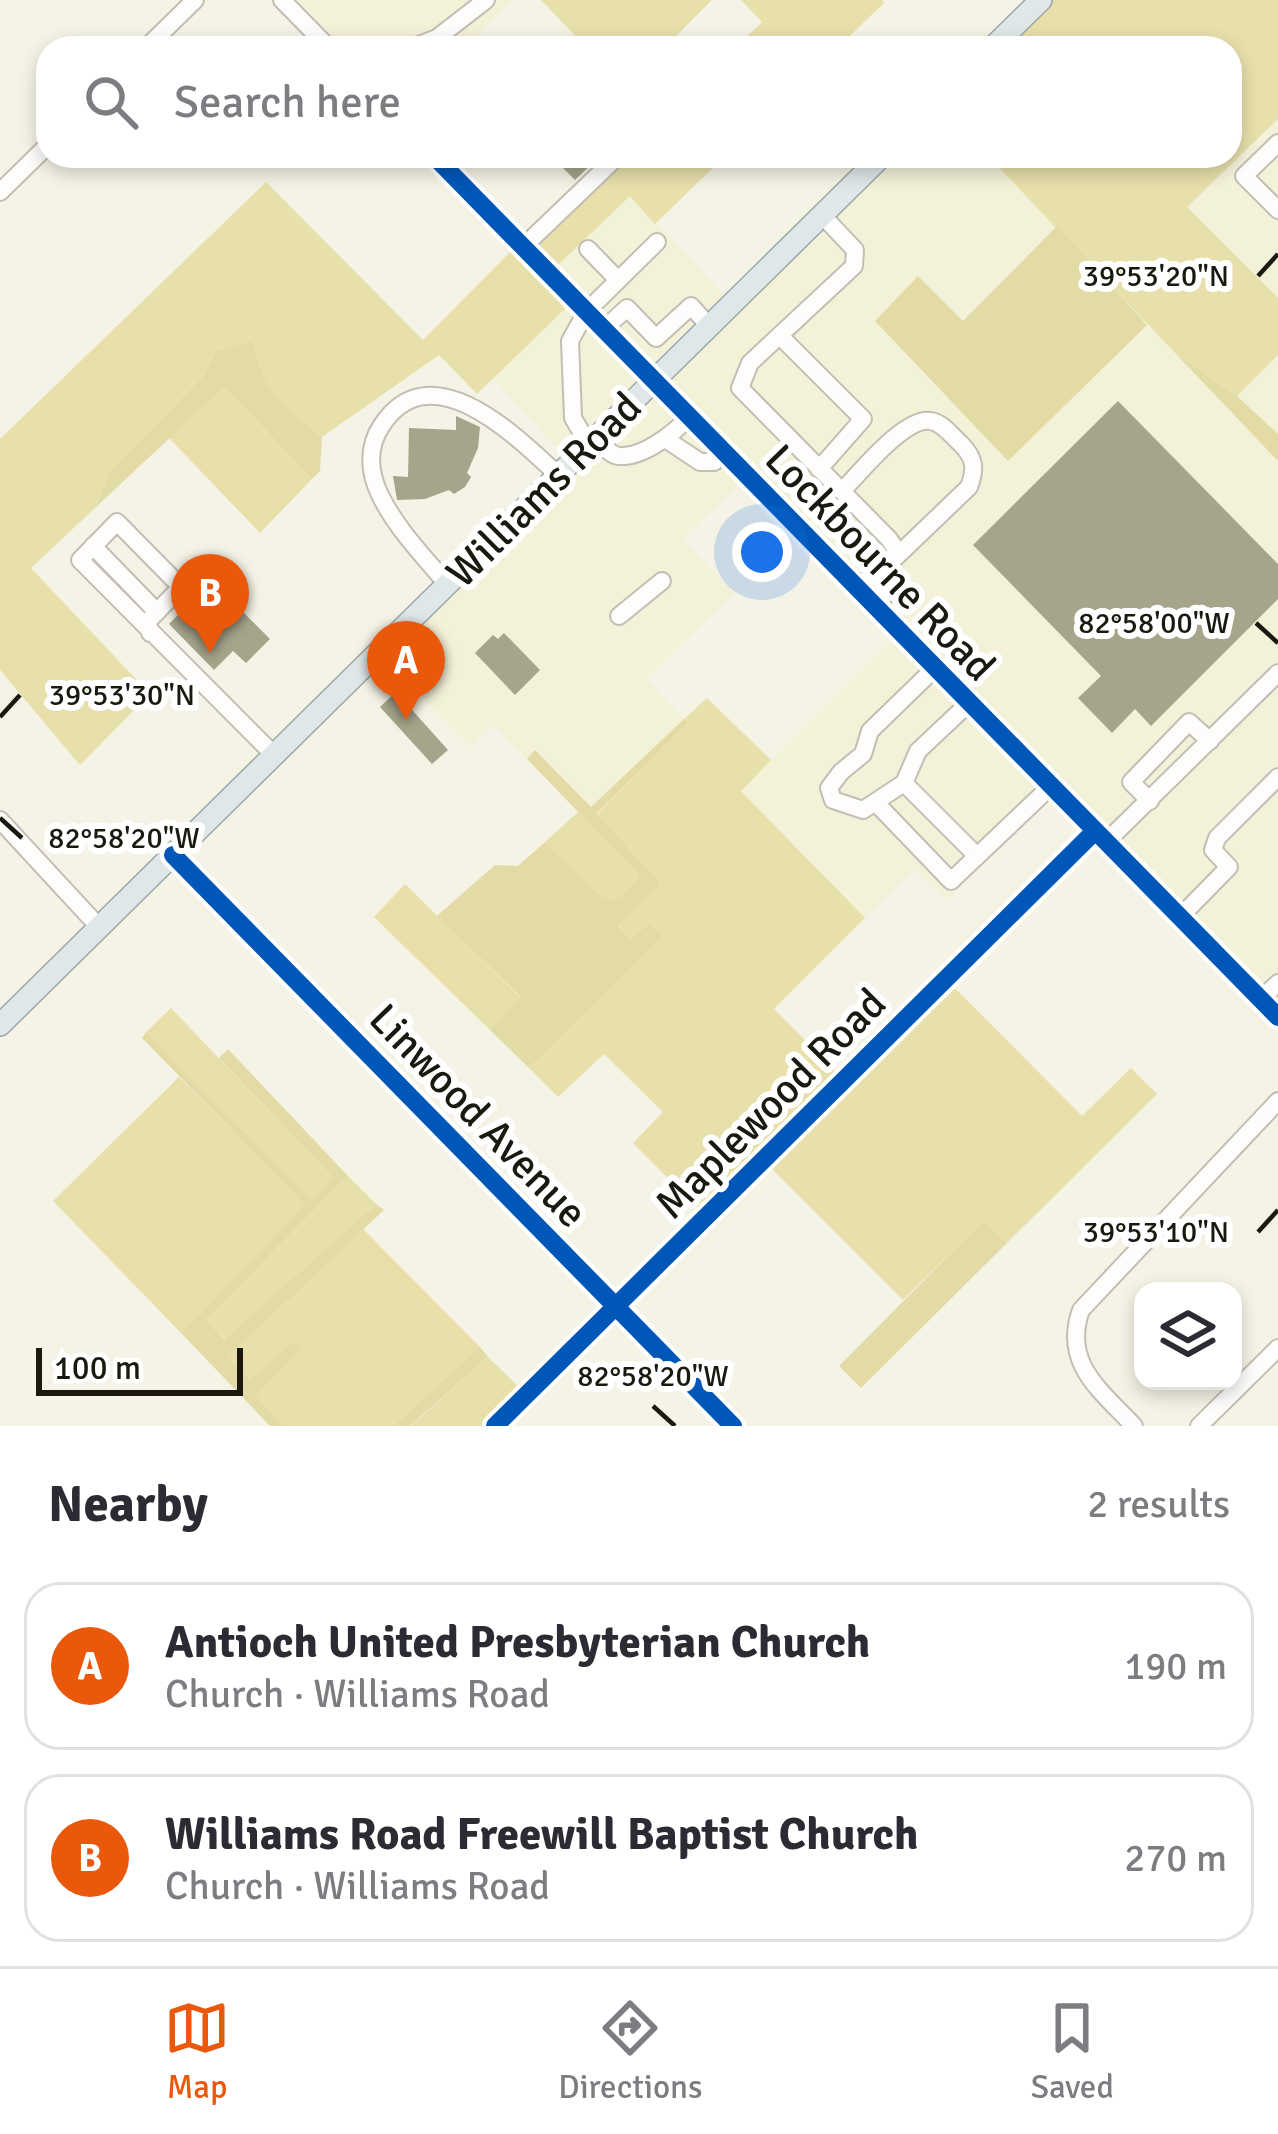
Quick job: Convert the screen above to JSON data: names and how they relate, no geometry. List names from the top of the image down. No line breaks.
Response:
{"streets":{"main road":["Williams Road"],"street":["Lockbourne Road","Maplewood Road","Linwood Avenue"]},"crossings":[["Williams Road","Lockbourne Road"],["Williams Road","Linwood Avenue"],["Lockbourne Road","Maplewood Road"],["Maplewood Road","Linwood Avenue"]],"scale_bar":"100 m","page":{"search":"Search here","pins":["B","A"],"scale":"100 m","heading":["Nearby","2 results"],"list":[{"mark":"A","name":"Antioch United Presbyterian Church","note":"Church · Williams Road","value":"190 m"},{"mark":"B","name":"Williams Road Freewill Baptist Church","note":"Church · Williams Road","value":"270 m"}],"nav":["Map","Directions","Saved"]},"coordinates":["39°53'20\"N","82°58'00\"W","39°53'30\"N","82°58'20\"W","39°53'10\"N"]}
